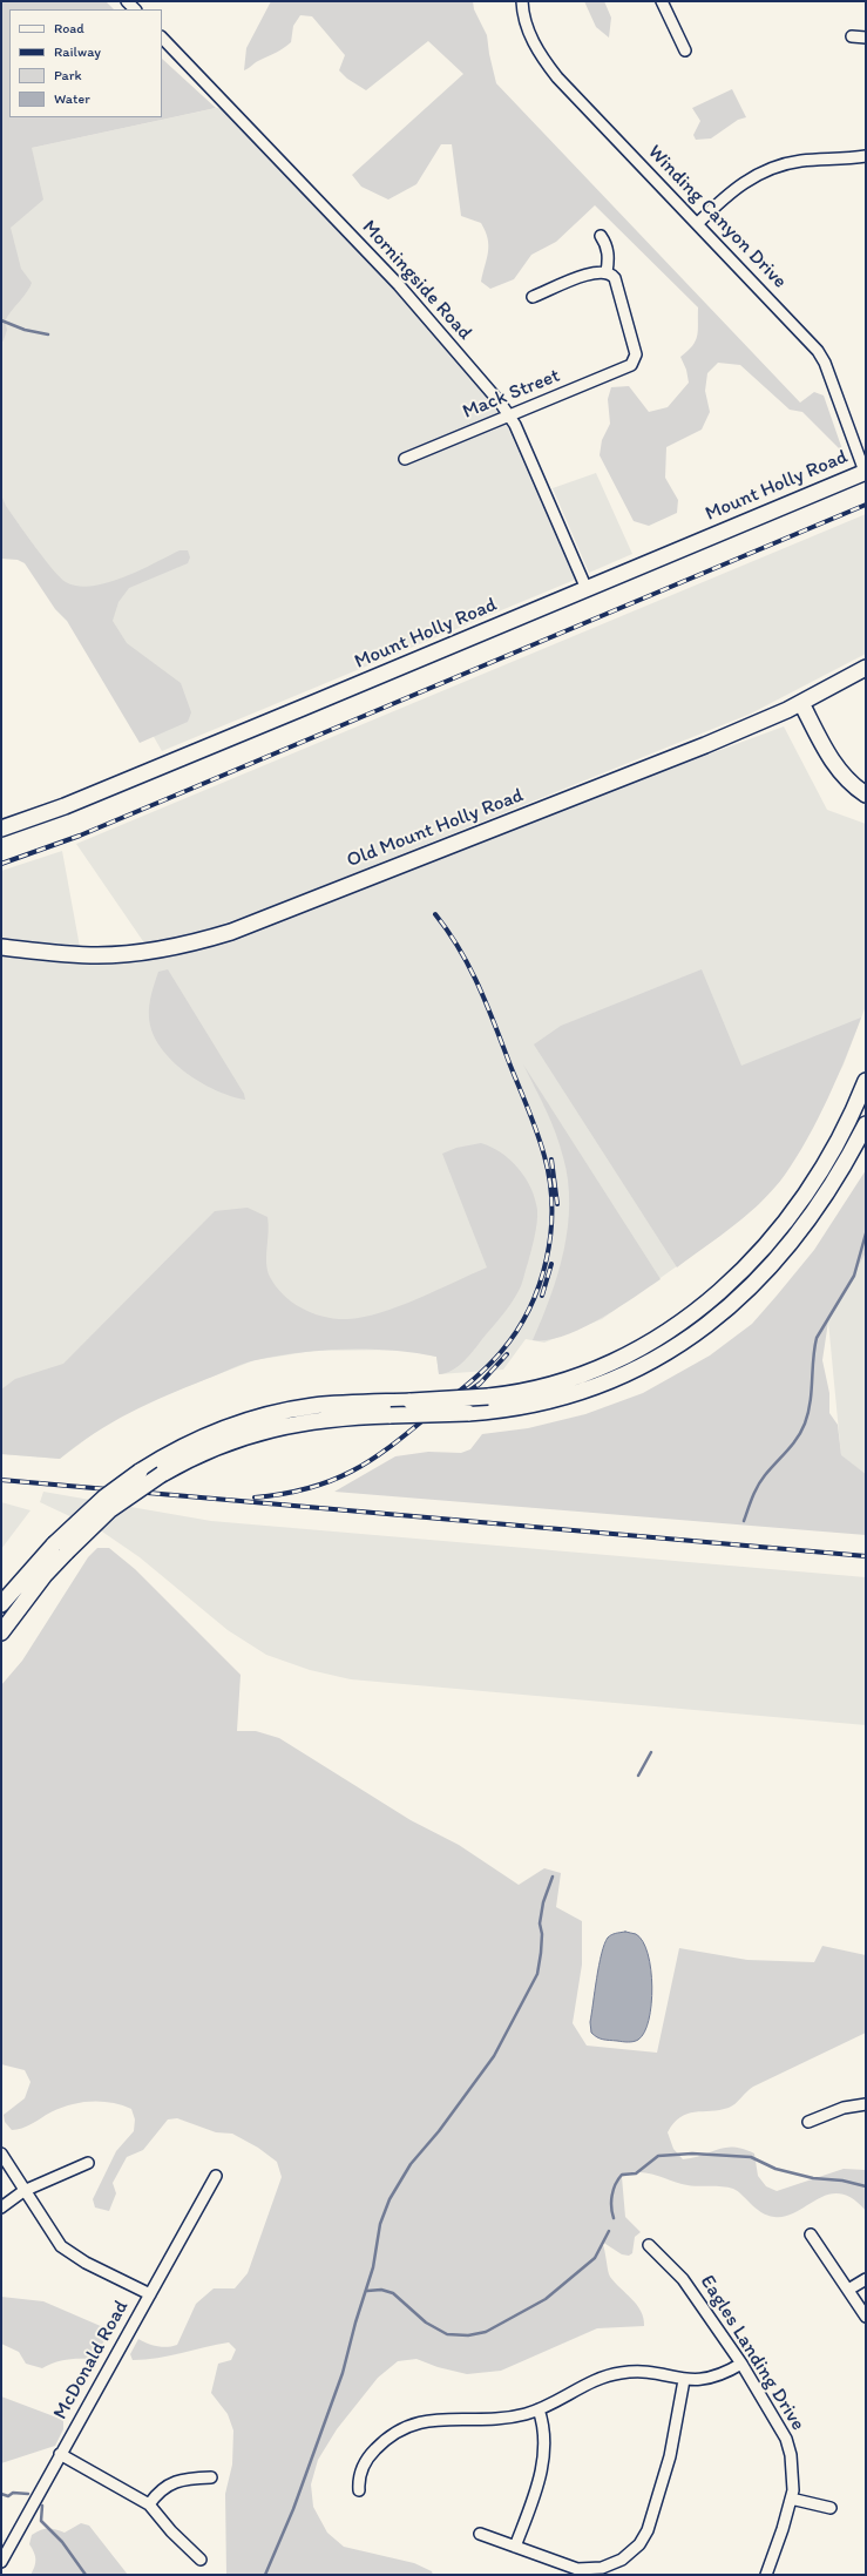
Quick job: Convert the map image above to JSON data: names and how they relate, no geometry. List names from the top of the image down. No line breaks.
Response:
{"streets":{"main road":["Mount Holly Road","Old Mount Holly Road"],"street":["Winding Canyon Drive","Morningside Road","Mack Street","Eagles Landing Drive","McDonald Road"]},"crossings":[["Winding Canyon Drive","Mount Holly Road"],["Morningside Road","Mack Street"],["Morningside Road","Mount Holly Road"]],"legend":["Road","Railway","Park","Water"]}
